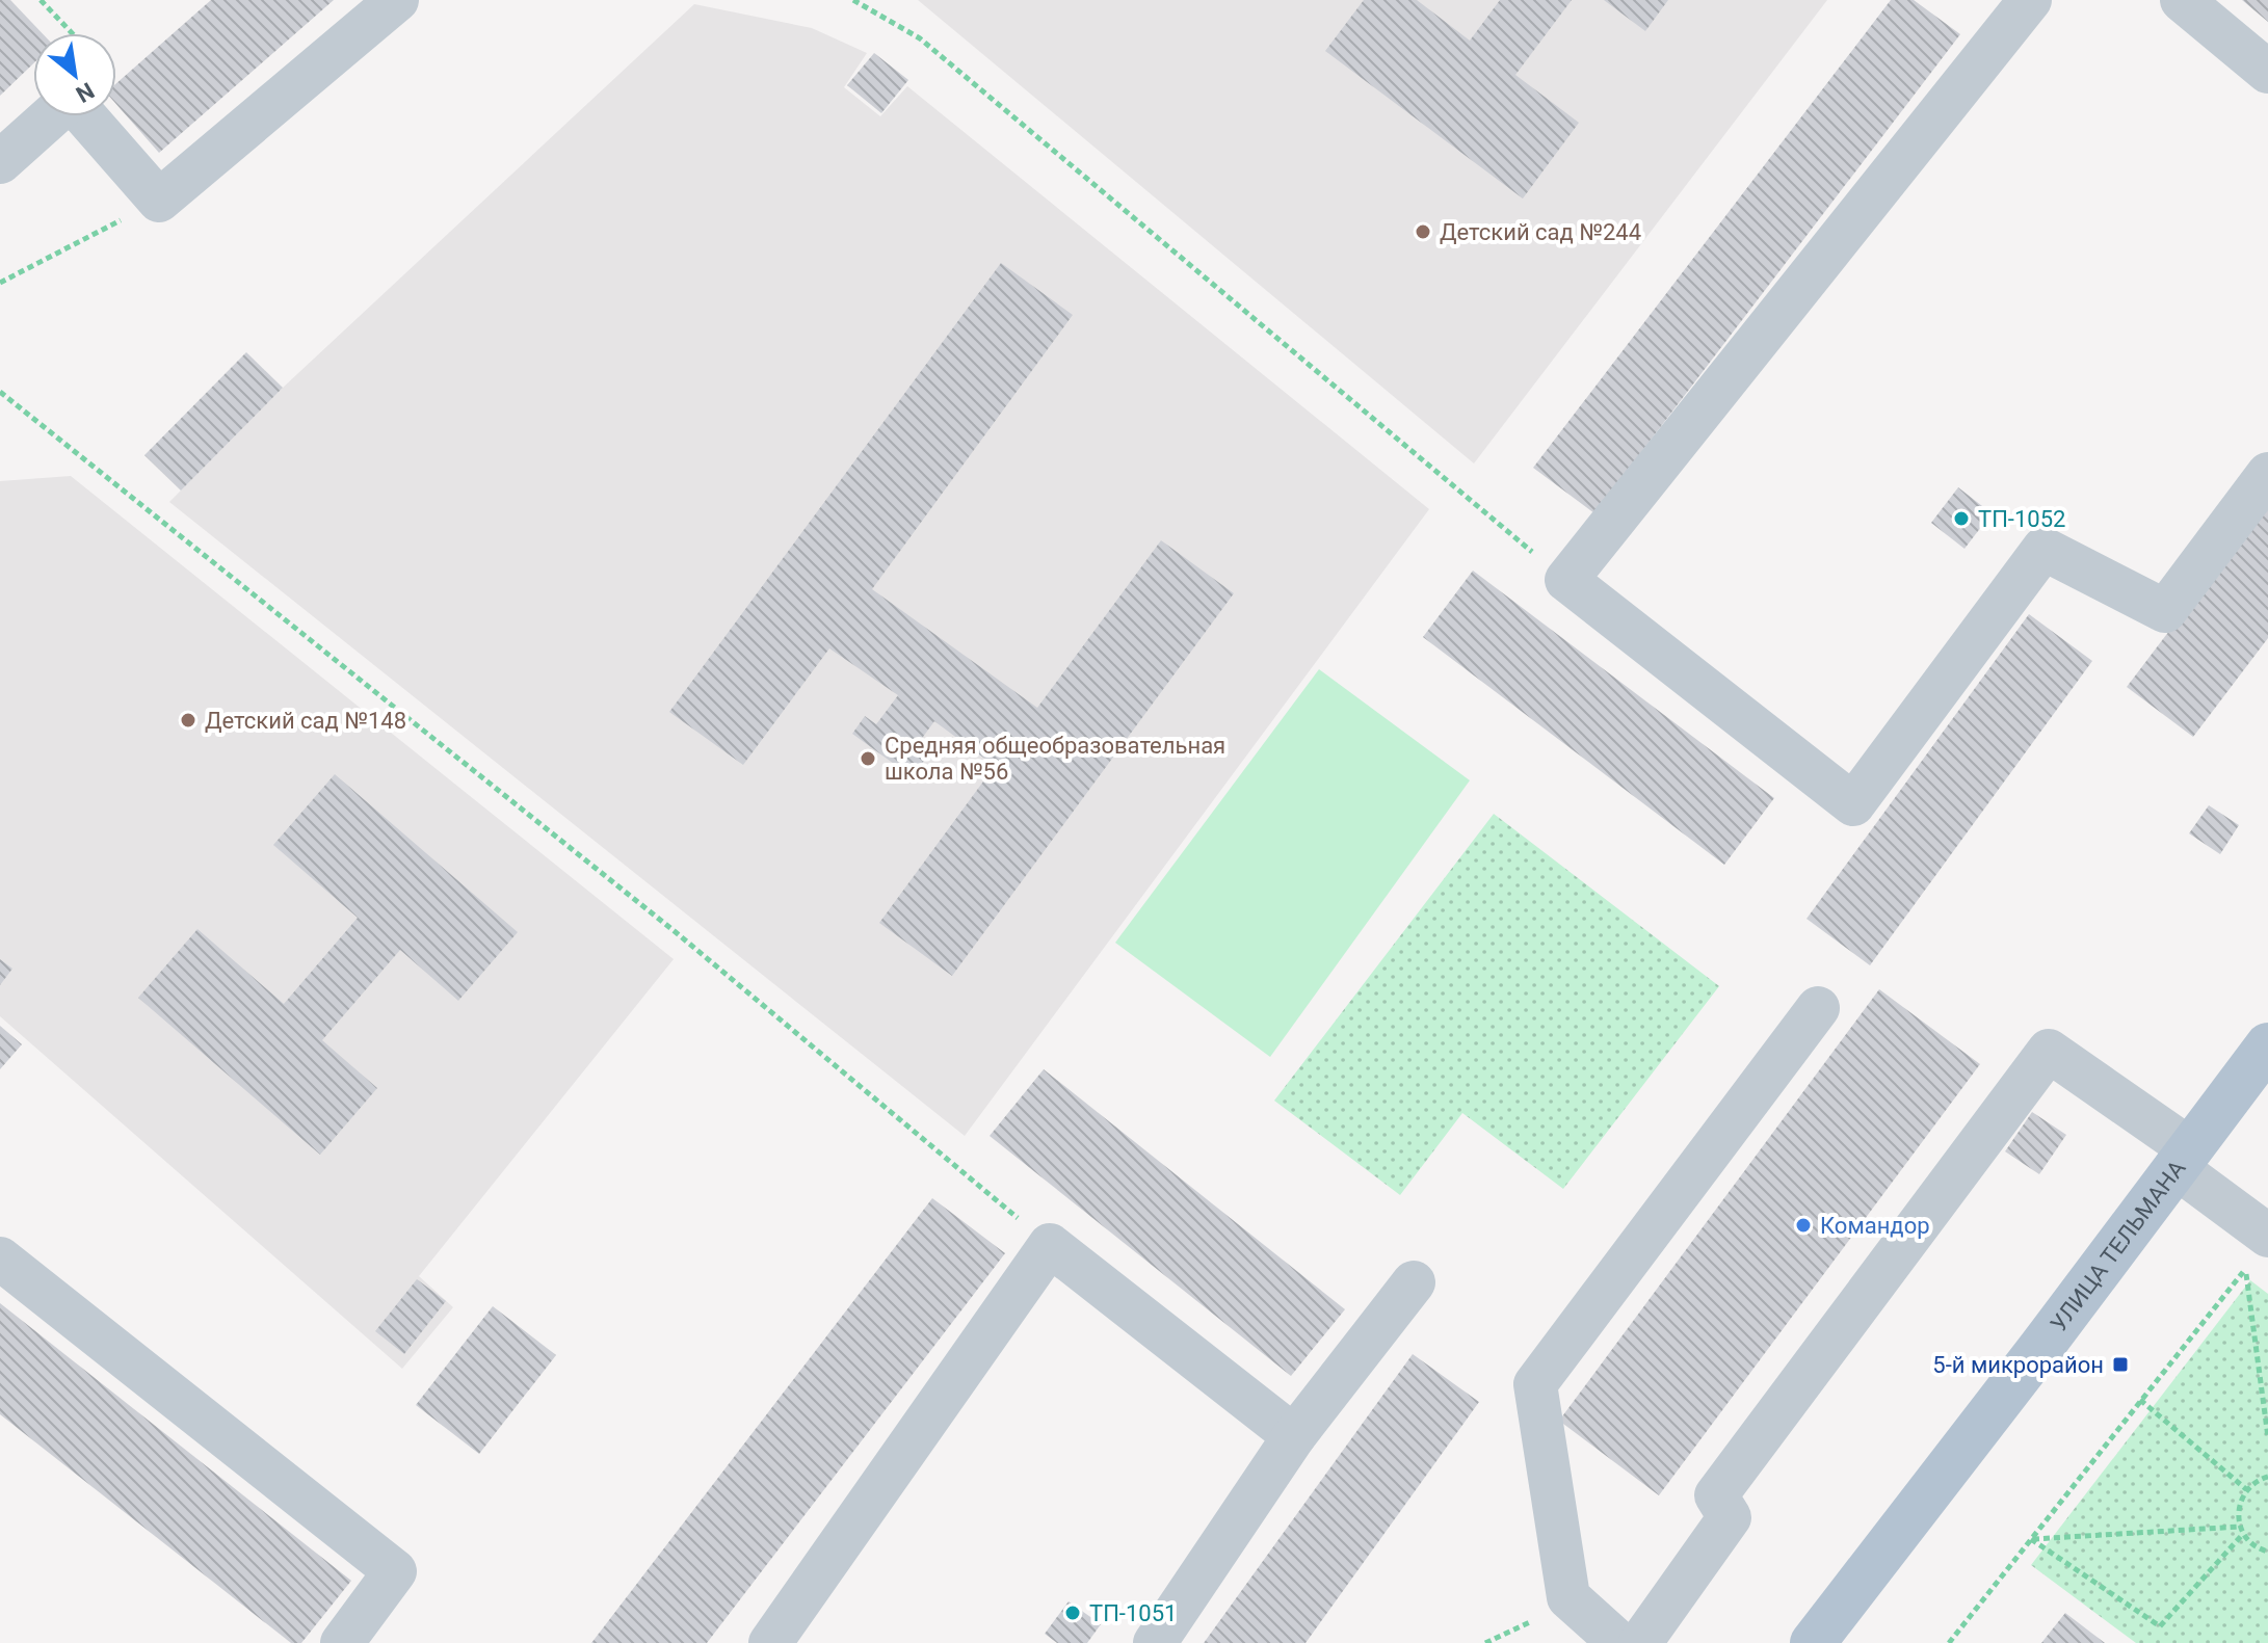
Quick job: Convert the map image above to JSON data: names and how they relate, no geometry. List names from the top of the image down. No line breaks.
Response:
{"streets":{"main road":["УЛИЦА ТЕЛЬМАНА"]},"places":{"other":["Детский сад №244","ТП-1052","Детский сад №148","Средняя общеобразовательная школа №56","Командор","ТП-1051"],"transit":["5-й микрорайон"]},"north":"bottom right"}
